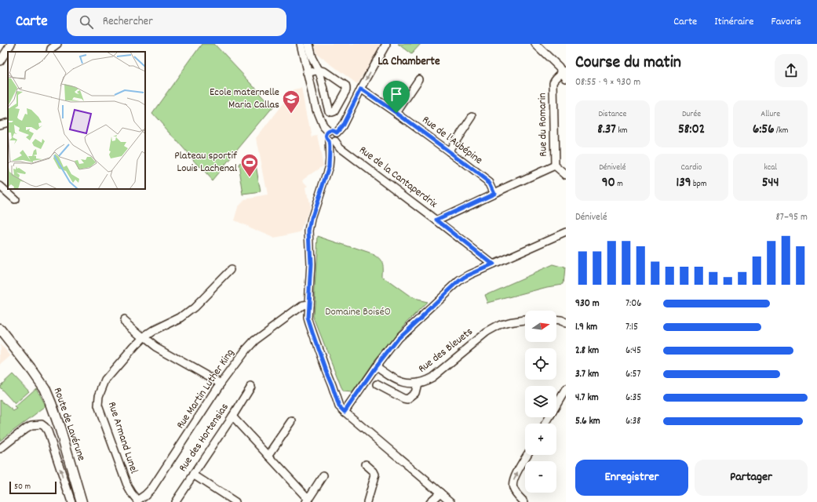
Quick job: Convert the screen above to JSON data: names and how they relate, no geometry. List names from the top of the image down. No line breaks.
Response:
{"streets":{"street":["Rue du Romarin","Rue de l'Aubépine","Rue de la Cantaperdrix","Rue des Bleuets","Rue Martin Luther King","Route de Lavérune","Rue Armand Lunel","Rue des Hortensias"]},"crossings":[["Rue Martin Luther King","Rue Armand Lunel"]],"districts":["La Chamberte"],"parks":["Domaine BoiséO"],"places":{"school or university":["Ecole maternelle Maria Callas"],"sports":["Plateau sportif Louis Lachenal"]},"scale_bar":"50 m","north":"right","page":{"header":"Carte","search":"Rechercher","nav":["Carte","Itinéraire","Favoris"],"heading":["Course du matin","08:55 · 9 × 930 m"],"stats":[["Distance","8.37 km"],["Durée","58:02"],["Allure","6:56 /km"],["Dénivelé","90 m"],["Cardio","139 bpm"],["kcal","544"]],"chart":["Dénivelé","87–95 m"],"list":[{"name":"930 m","note":"7:06"},{"name":"1.9 km","note":"7:15"},{"name":"2.8 km","note":"6:45"},{"name":"3.7 km","note":"6:57"},{"name":"4.7 km","note":"6:35"},{"name":"5.6 km","note":"6:38"}],"map_buttons":["+","−"],"buttons":["Enregistrer","Partager"],"scale":"50 m"}}
